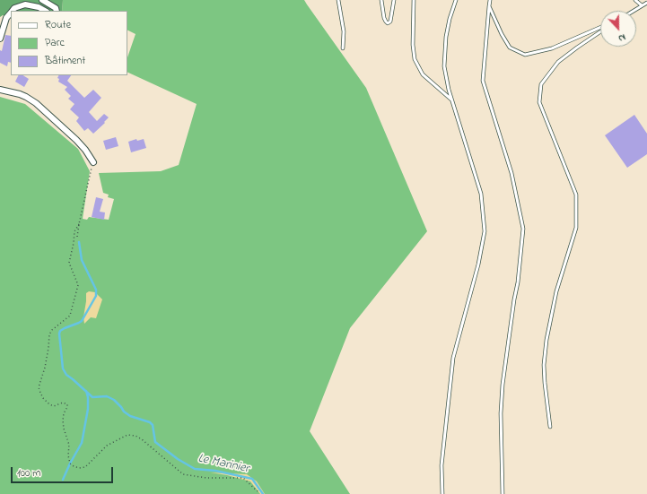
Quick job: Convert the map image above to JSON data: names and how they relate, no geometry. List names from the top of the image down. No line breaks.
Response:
{"water":["Le Marinier"],"legend":["Route","Parc","Bâtiment"],"scale_bar":"100 m","north":"bottom"}
